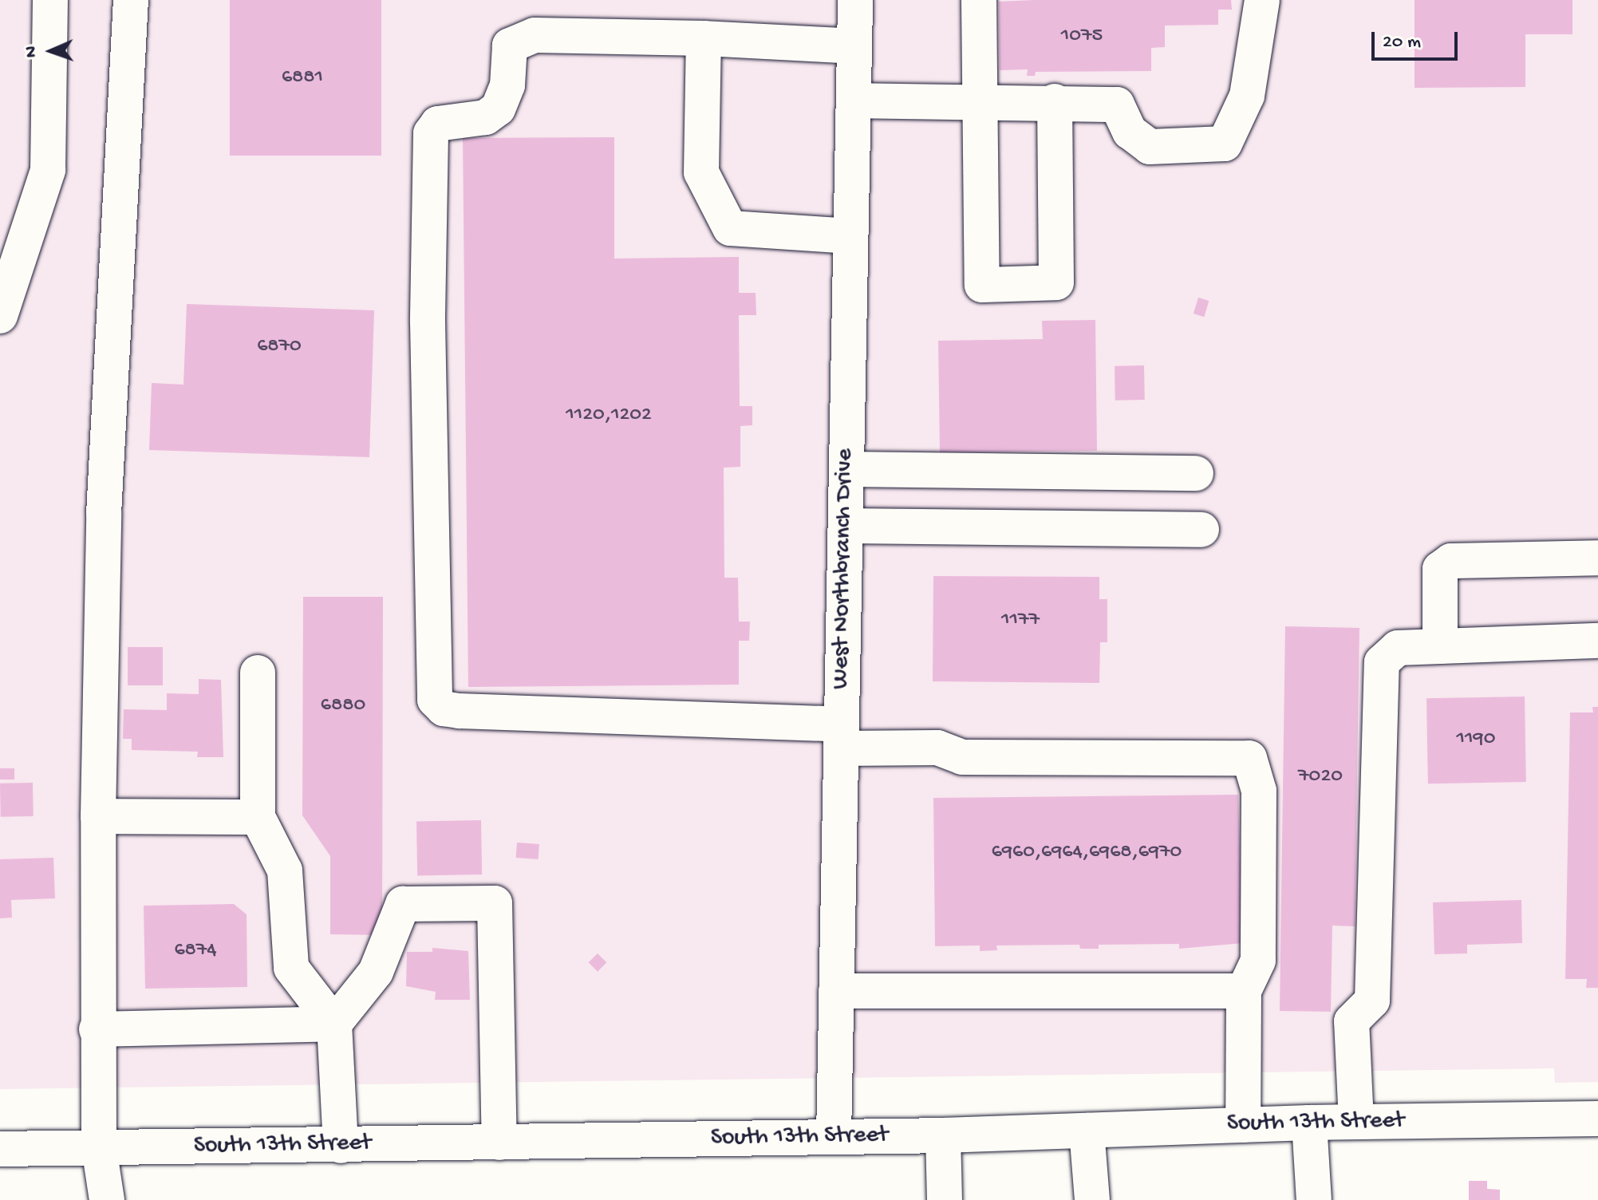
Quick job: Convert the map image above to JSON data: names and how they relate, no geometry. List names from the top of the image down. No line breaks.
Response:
{"streets":{"street":["West Northbranch Drive","South 13th Street"]},"crossings":[["West Northbranch Drive","South 13th Street"]],"house_numbers":["1075","6881","6870","1120,1202","1177","6880","1190","7020","6960,6964,6968,6970","6874"],"scale_bar":"20 m","north":"left"}
